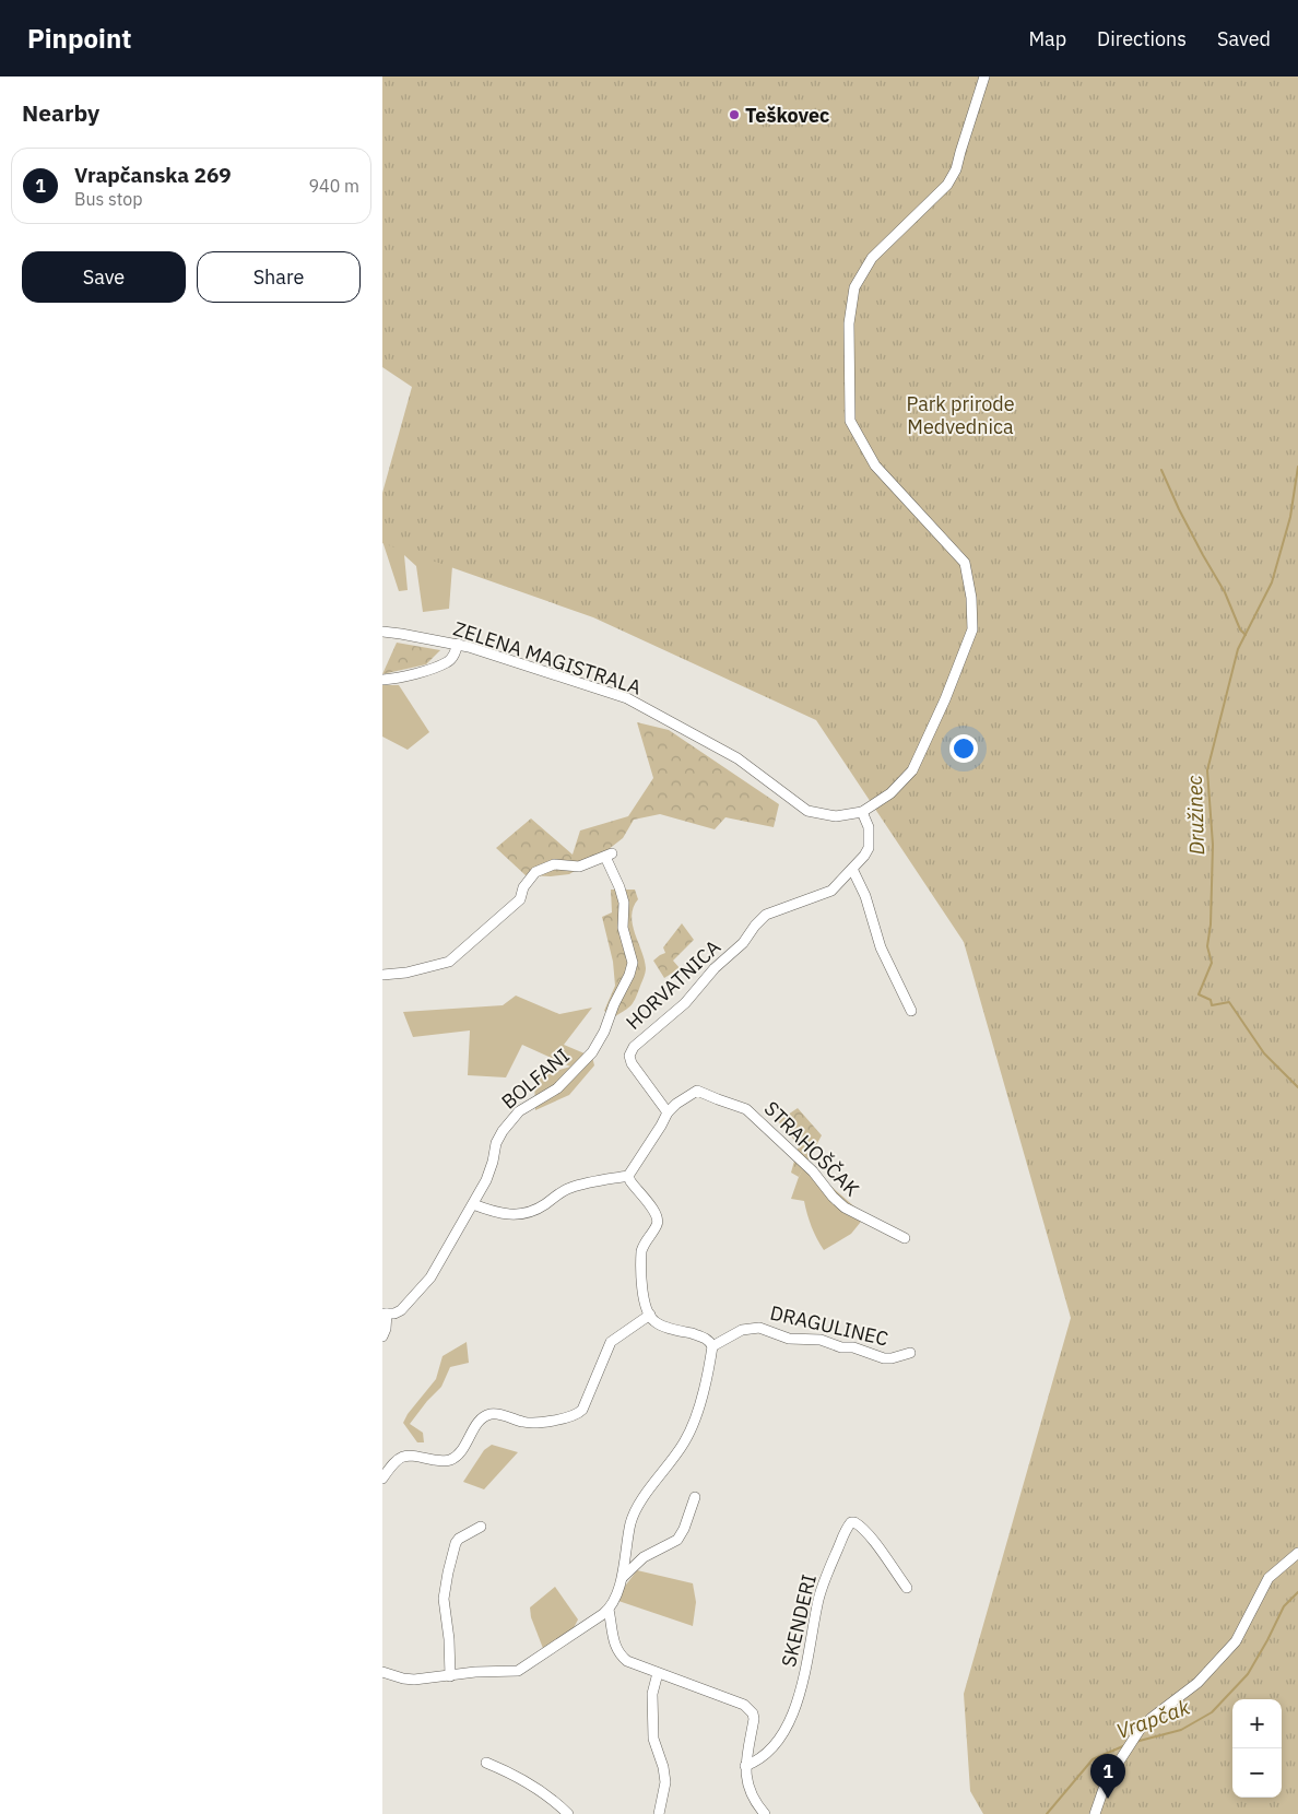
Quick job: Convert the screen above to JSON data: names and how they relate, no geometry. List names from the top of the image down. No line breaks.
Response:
{"streets":{"street":["ZELENA MAGISTRALA","HORVATNICA","BOLFANI","STRAHOŠČAK","DRAGULINEC","SKENDERI"]},"crossings":[["ZELENA MAGISTRALA","HORVATNICA"],["HORVATNICA","STRAHOŠČAK"]],"water":["Družinec","Vrapčak"],"parks":["Park prirode Medvednica"],"places":["Teškovec"],"page":{"header":"Pinpoint","nav":["Map","Directions","Saved"],"heading":"Nearby","list":[{"mark":"1","name":"Vrapčanska 269","note":"Bus stop","value":"940 m"}],"buttons":["Save","Share"],"map_buttons":["+","−"],"pins":"1"}}
